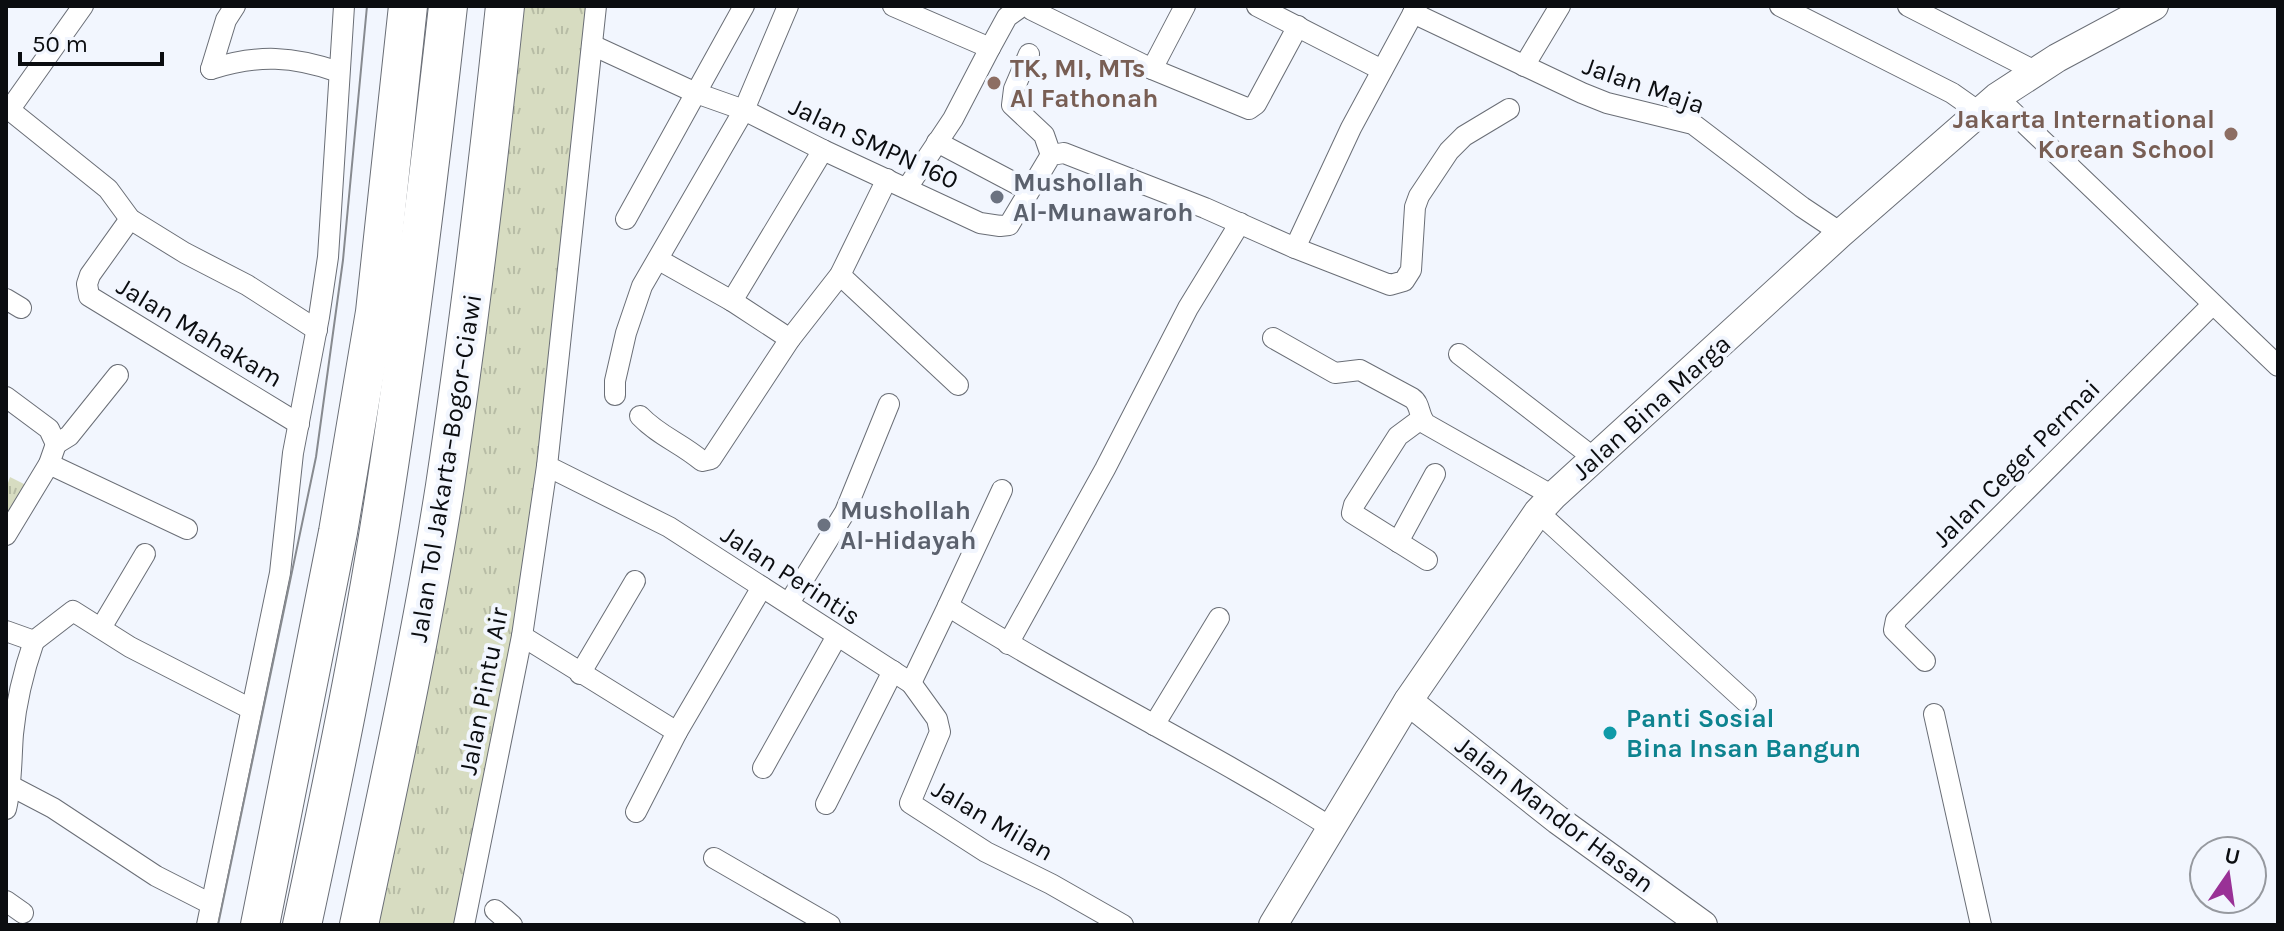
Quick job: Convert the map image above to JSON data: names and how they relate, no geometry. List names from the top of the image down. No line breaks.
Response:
{"streets":{"highway":["Jalan Tol Jakarta–Bogor–Ciawi"],"street":["Jalan Maja","Jalan SMPN 160","Jalan Mahakam","Jalan Bina Marga","Jalan Ceger Permai","Jalan Perintis","Jalan Pintu Air","Jalan Mandor Hasan","Jalan Milan"]},"crossings":[["Jalan Maja","Jalan Bina Marga"],["Jalan Bina Marga","Jalan Mandor Hasan"],["Jalan Perintis","Jalan Pintu Air"],["Jalan Perintis","Jalan Milan"]],"places":["TK, MI, MTs Al Fathonah","Jakarta International Korean School","Mushollah Al-Munawaroh","Mushollah Al-Hidayah","Panti Sosial Bina Insan Bangun"],"scale_bar":"50 m","north":"top"}
